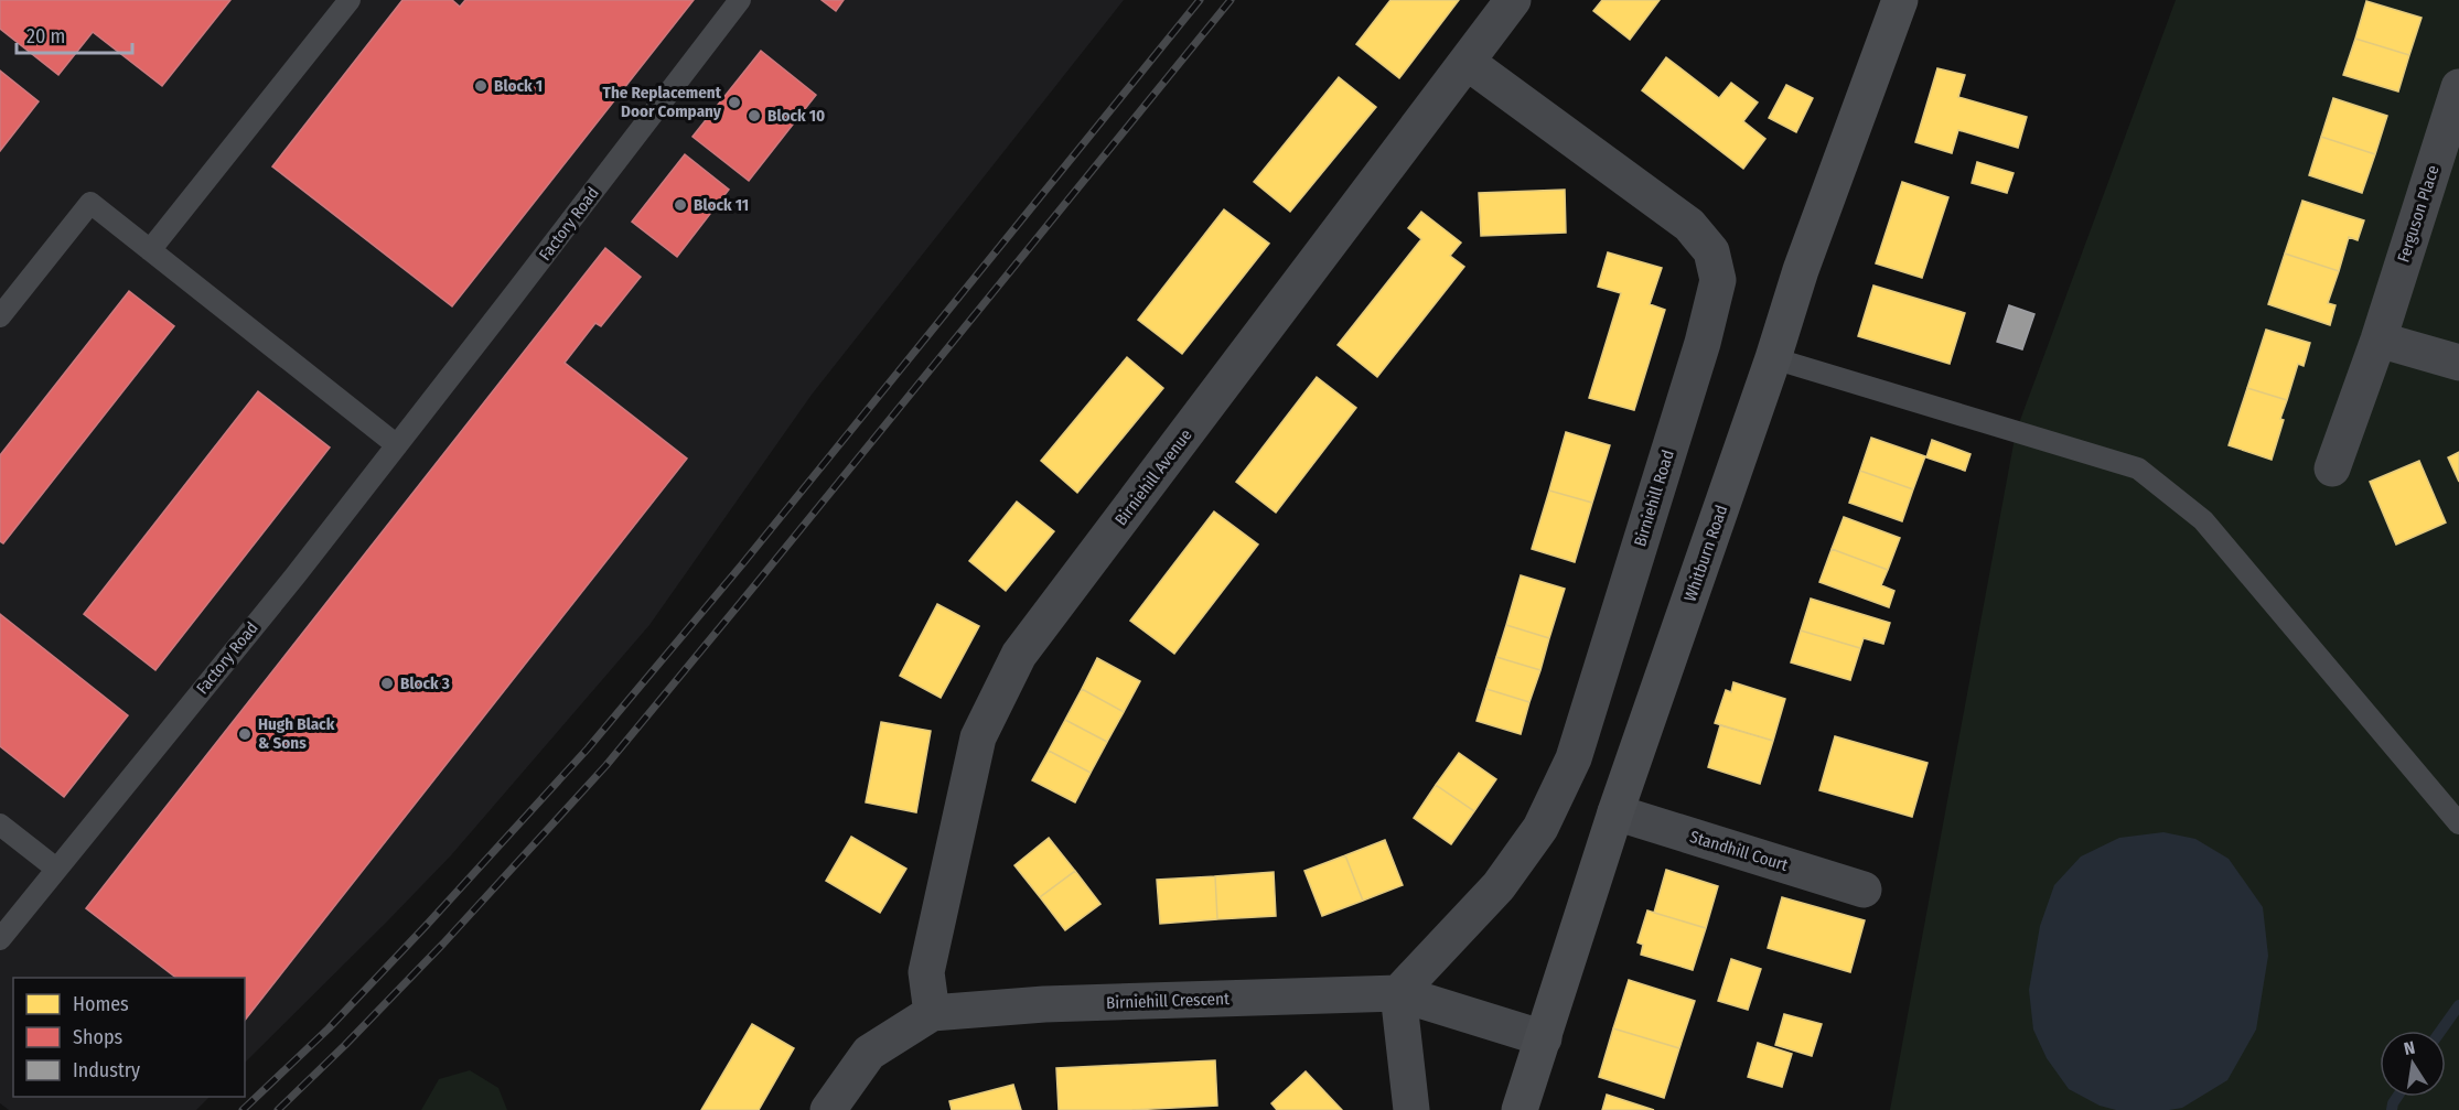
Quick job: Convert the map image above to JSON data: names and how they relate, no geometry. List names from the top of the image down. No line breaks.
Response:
{"streets":{"main road":["Whitburn Road"],"street":["Ferguson Place","Birniehill Avenue","Birniehill Road","Standhill Court","Birniehill Crescent"],"lane":["Factory Road"]},"crossings":[["Birniehill Avenue","Birniehill Road"],["Birniehill Avenue","Birniehill Crescent"],["Birniehill Road","Birniehill Crescent"],["Whitburn Road","Standhill Court"],["Whitburn Road","Birniehill Crescent"]],"places":["Block 1","The Replacement Door Company","Block 10","Block 11","Block 3","Hugh Black & Sons"],"legend":["Homes","Shops","Industry"],"scale_bar":"20 m","north":"top"}
